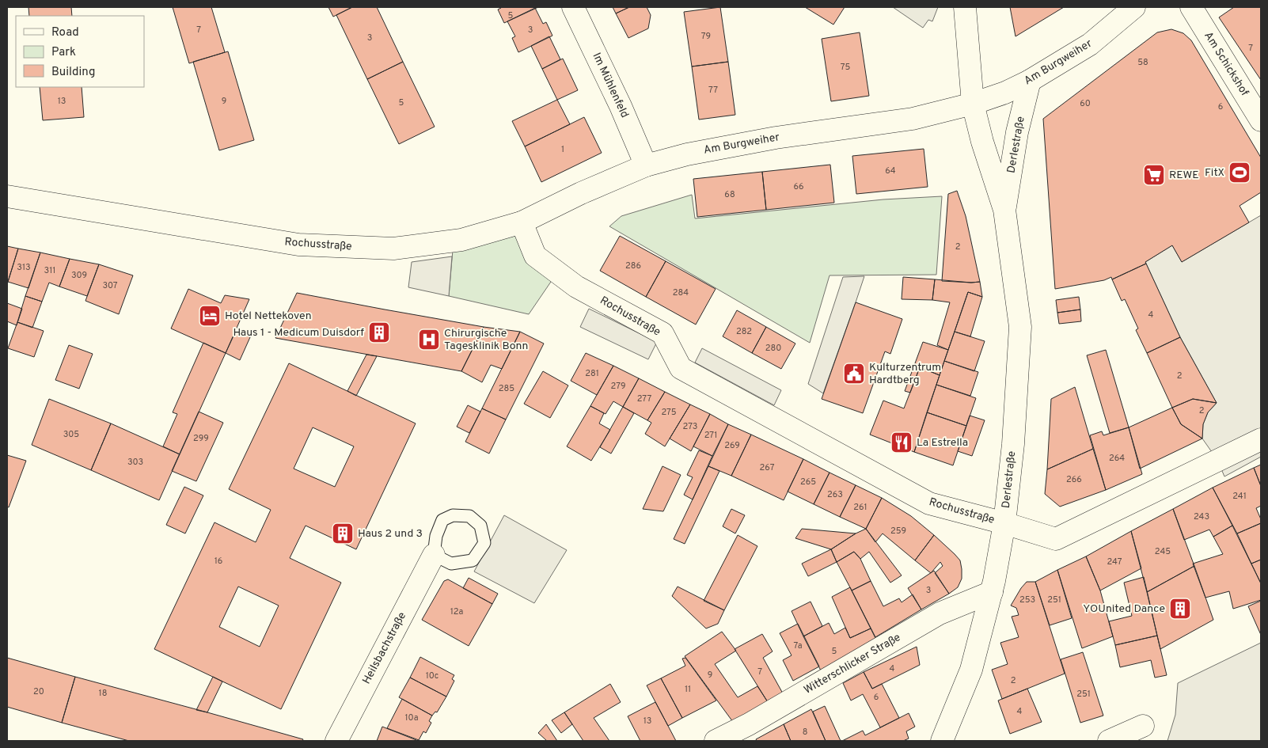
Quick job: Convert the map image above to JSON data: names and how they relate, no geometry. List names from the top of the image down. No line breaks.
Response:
{"streets":{"street":["Am Burgweiher","Am Schickshof","Im Mühlenfeld","Derlestraße","Rochusstraße","Heilsbachstraße","Witterschlicker Straße"]},"crossings":[["Am Burgweiher","Im Mühlenfeld"],["Am Burgweiher","Derlestraße"],["Am Burgweiher","Rochusstraße"],["Derlestraße","Rochusstraße"],["Derlestraße","Witterschlicker Straße"]],"places":{"sports":["FitX"],"supermarket":["REWE"],"hotel":["Hotel Nettekoven"],"building":["Haus 1 - Medicum Duisdorf","Haus 2 und 3","YOUnited Dance"],"hospital":["Chirurgische Tagesklinik Bonn"],"public building":["Kulturzentrum Hardtberg"],"restaurant":["La Estrella"]},"house_numbers":["5","7","3","79","3","7","58","75","77","13","9","5","60","6","1","64","66","68","2","286","313","311","309","307","284","4","282","280","281","2","279","285","277","2","275","273","305","271","299","269","264","303","267","266","265","263","241","261","243","259","245","16","247","3","253","251","12a","7a","5","4","7","9","10c","2","11","20","18","251","6","4","10a","13","8"],"legend":["Road","Park","Building"]}
